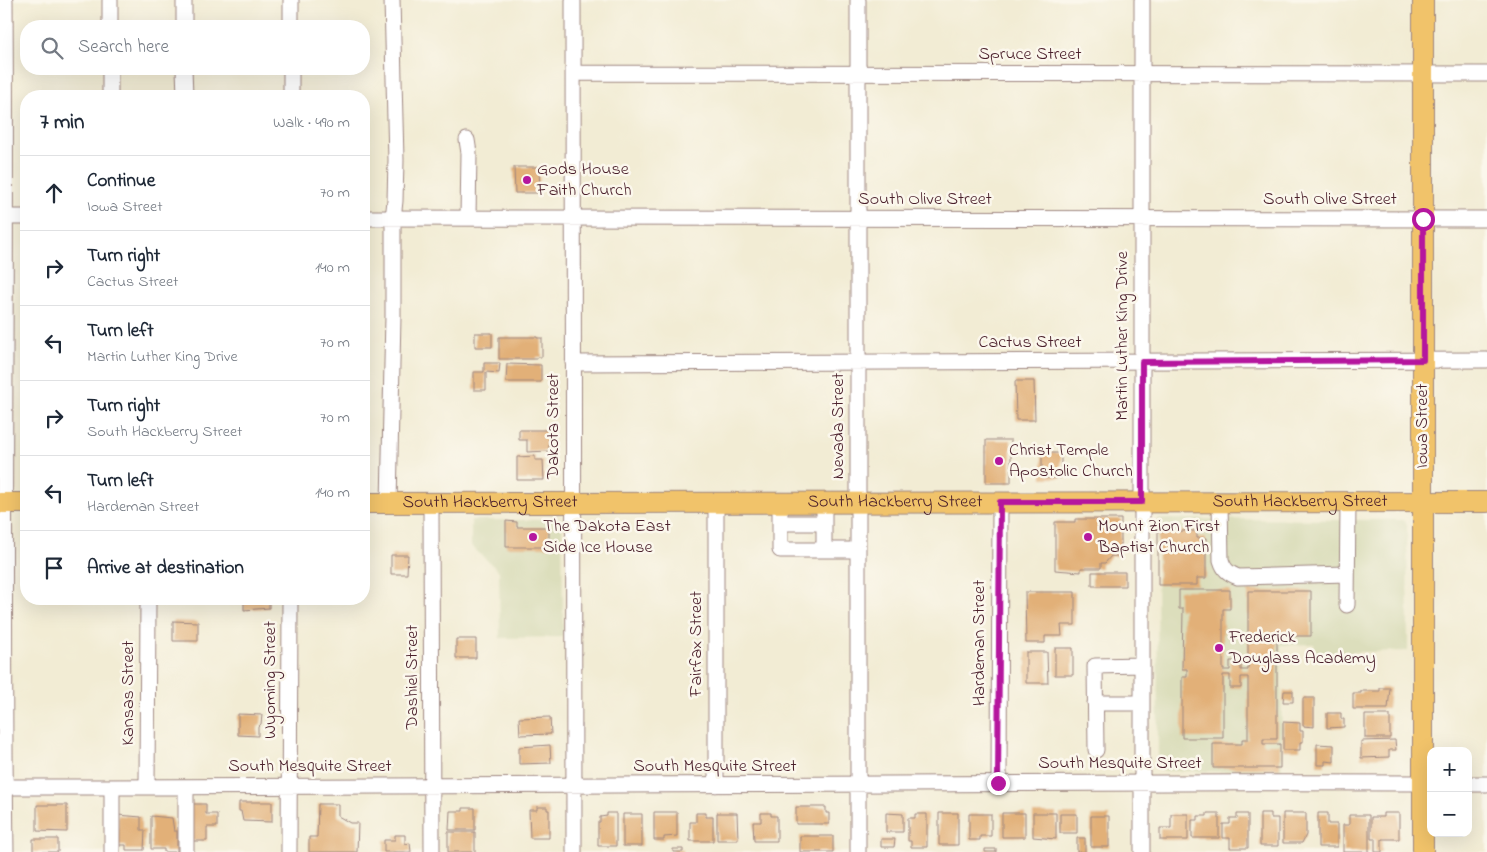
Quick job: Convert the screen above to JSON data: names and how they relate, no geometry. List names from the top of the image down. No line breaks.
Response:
{"streets":{"main road":["Iowa Street","South Hackberry Street"],"street":["Spruce Street","South Olive Street","Martin Luther King Drive","Cactus Street","Dakota Street","Nevada Street","Hardeman Street","Fairfax Street","Dashiel Street","Wyoming Street","Kansas Street","South Mesquite Street"]},"crossings":[["Spruce Street","Martin Luther King Drive"],["Spruce Street","Dakota Street"],["Spruce Street","Nevada Street"],["Spruce Street","Iowa Street"],["South Olive Street","Martin Luther King Drive"],["South Olive Street","Dakota Street"],["South Olive Street","Nevada Street"],["South Olive Street","Iowa Street"],["Martin Luther King Drive","Cactus Street"],["Martin Luther King Drive","South Hackberry Street"],["Martin Luther King Drive","South Mesquite Street"],["Cactus Street","Dakota Street"],["Cactus Street","Nevada Street"],["Cactus Street","Iowa Street"],["Dakota Street","South Hackberry Street"],["Dakota Street","South Mesquite Street"],["Nevada Street","South Hackberry Street"],["Nevada Street","South Mesquite Street"],["Iowa Street","South Hackberry Street"],["Iowa Street","South Mesquite Street"],["South Hackberry Street","Hardeman Street"],["South Hackberry Street","Fairfax Street"],["South Hackberry Street","Dashiel Street"],["Hardeman Street","South Mesquite Street"],["Fairfax Street","South Mesquite Street"],["Dashiel Street","South Mesquite Street"],["Wyoming Street","South Mesquite Street"],["Kansas Street","South Mesquite Street"]],"places":["Gods House Faith Church","Christ Temple Apostolic Church","The Dakota East Side Ice House","Mount Zion First Baptist Church","Frederick Douglass Academy"],"page":{"search":"Search here","heading":["7 min","Walk · 490 m"],"list":[["Continue","Iowa Street","70 m"],["Turn right","Cactus Street","140 m"],["Turn left","Martin Luther King Drive","70 m"],["Turn right","South Hackberry Street","70 m"],["Turn left","Hardeman Street","140 m"],"Arrive at destination"],"map_buttons":["+","−"]}}
